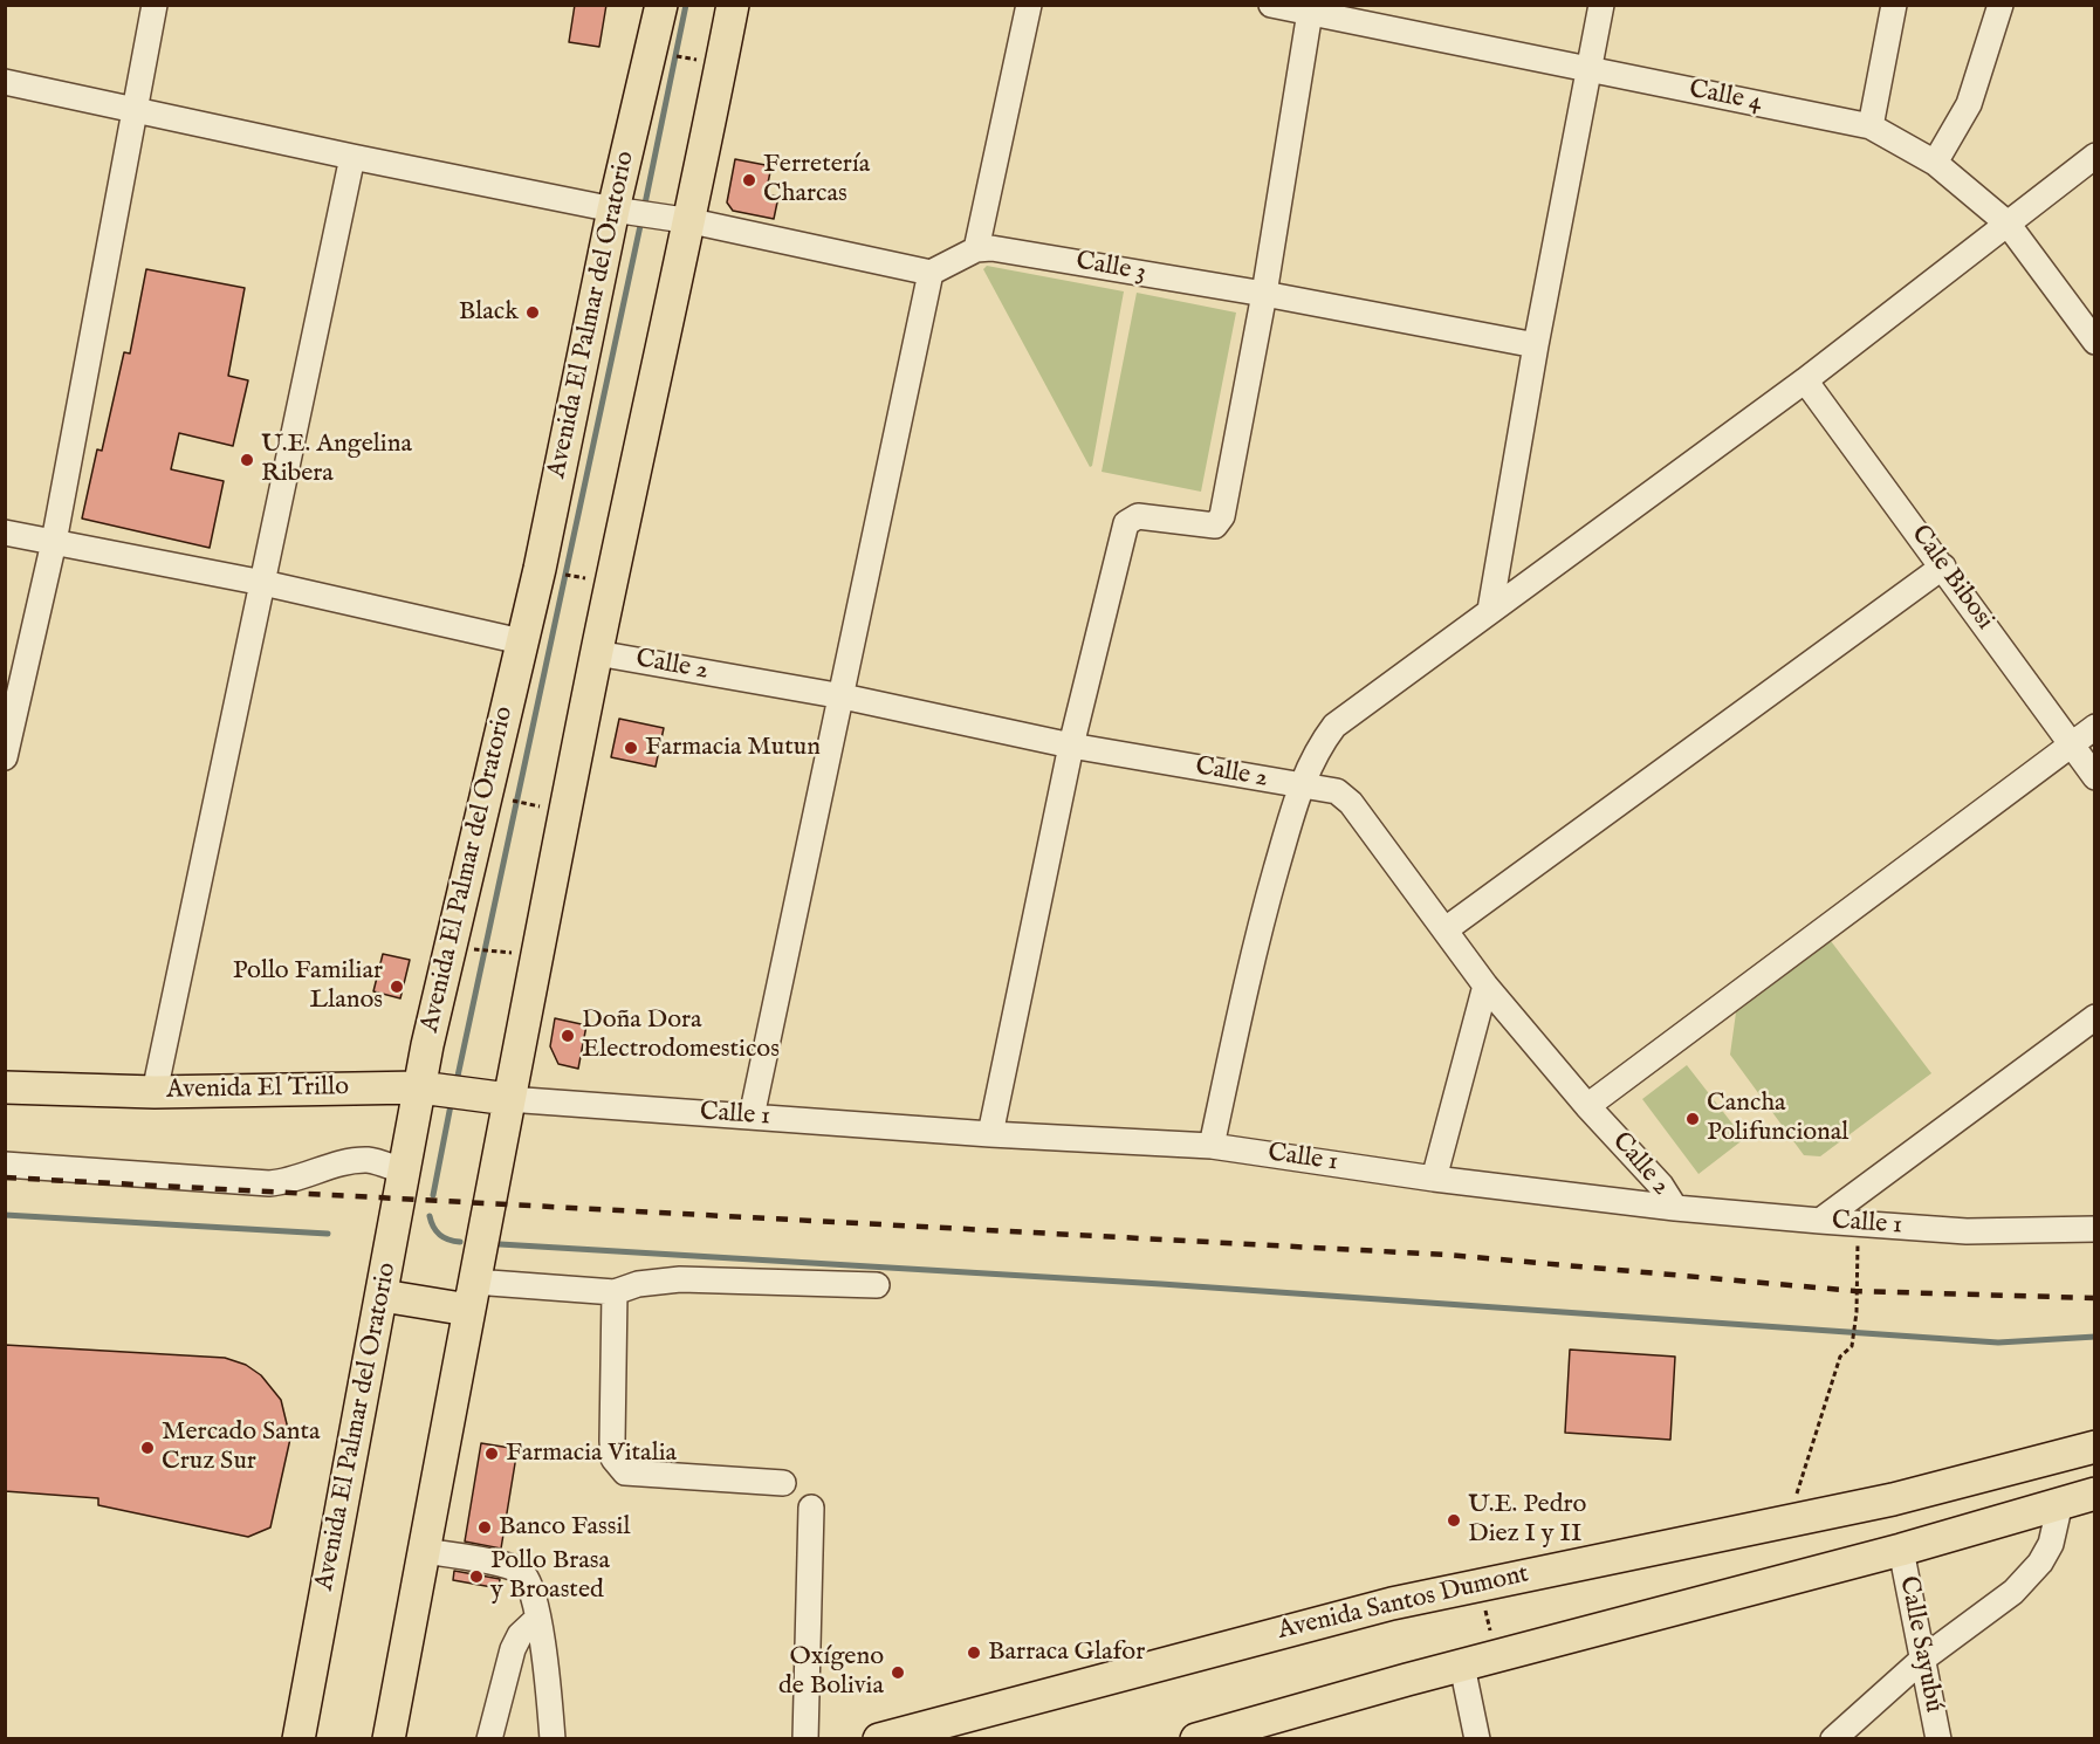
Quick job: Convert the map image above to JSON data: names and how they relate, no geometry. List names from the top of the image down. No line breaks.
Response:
{"streets":{"main road":["Avenida El Palmar del Oratorio","Avenida El Trillo","Avenida Santos Dumont"],"street":["Calle 4","Calle 3","Cale Bibosi","Calle 2","Calle 1","Calle Sayubú"]},"crossings":[["Avenida El Palmar del Oratorio","Avenida El Trillo"],["Calle 2","Calle 1"],["Avenida El Trillo","Calle 1"]],"places":["Ferretería Charcas","Black","U.E. Angelina Ribera","Farmacia Mutun","Pollo Familiar Llanos","Doña Dora Electrodomesticos","Cancha Polifuncional","Mercado Santa Cruz Sur","Farmacia Vitalia","U.E. Pedro Diez I y II","Banco Fassil","Pollo Brasa y Broasted","Barraca Glafor","Oxígeno de Bolivia"]}
